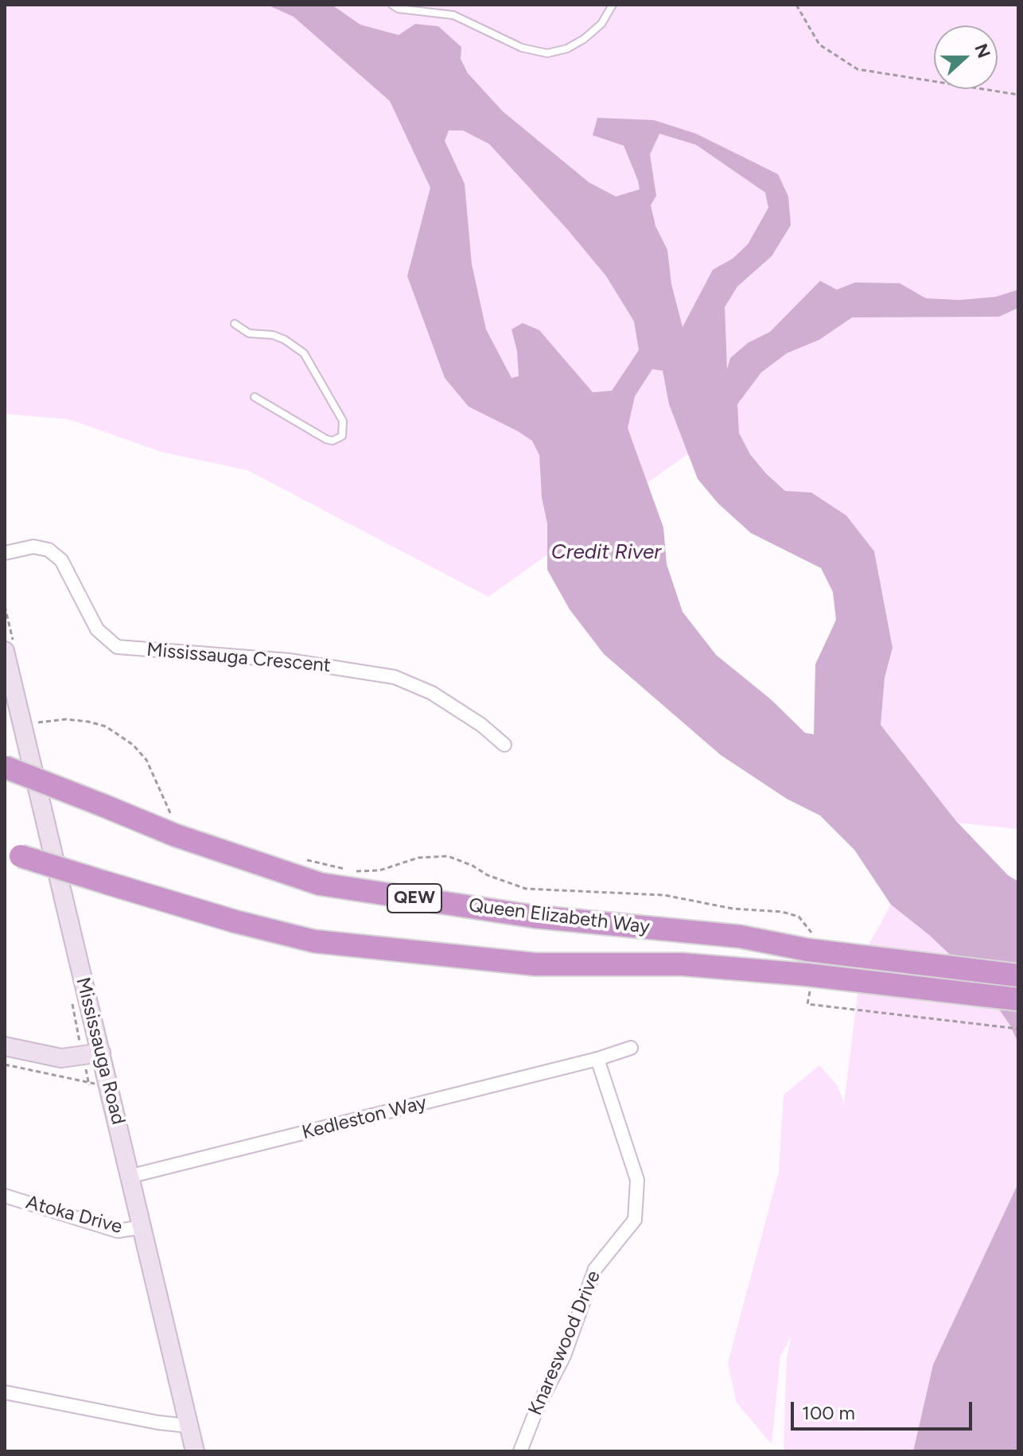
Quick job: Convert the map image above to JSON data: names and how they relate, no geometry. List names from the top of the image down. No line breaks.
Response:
{"streets":{"highway":["QEW","Queen Elizabeth Way"],"main road":["Mississauga Road"],"street":["Mississauga Crescent","Kedleston Way","Atoka Drive","Knareswood Drive"]},"crossings":[["Mississauga Road","Kedleston Way"],["Mississauga Road","Atoka Drive"],["Kedleston Way","Knareswood Drive"]],"water":["Credit River"],"scale_bar":"100 m","north":"right"}
